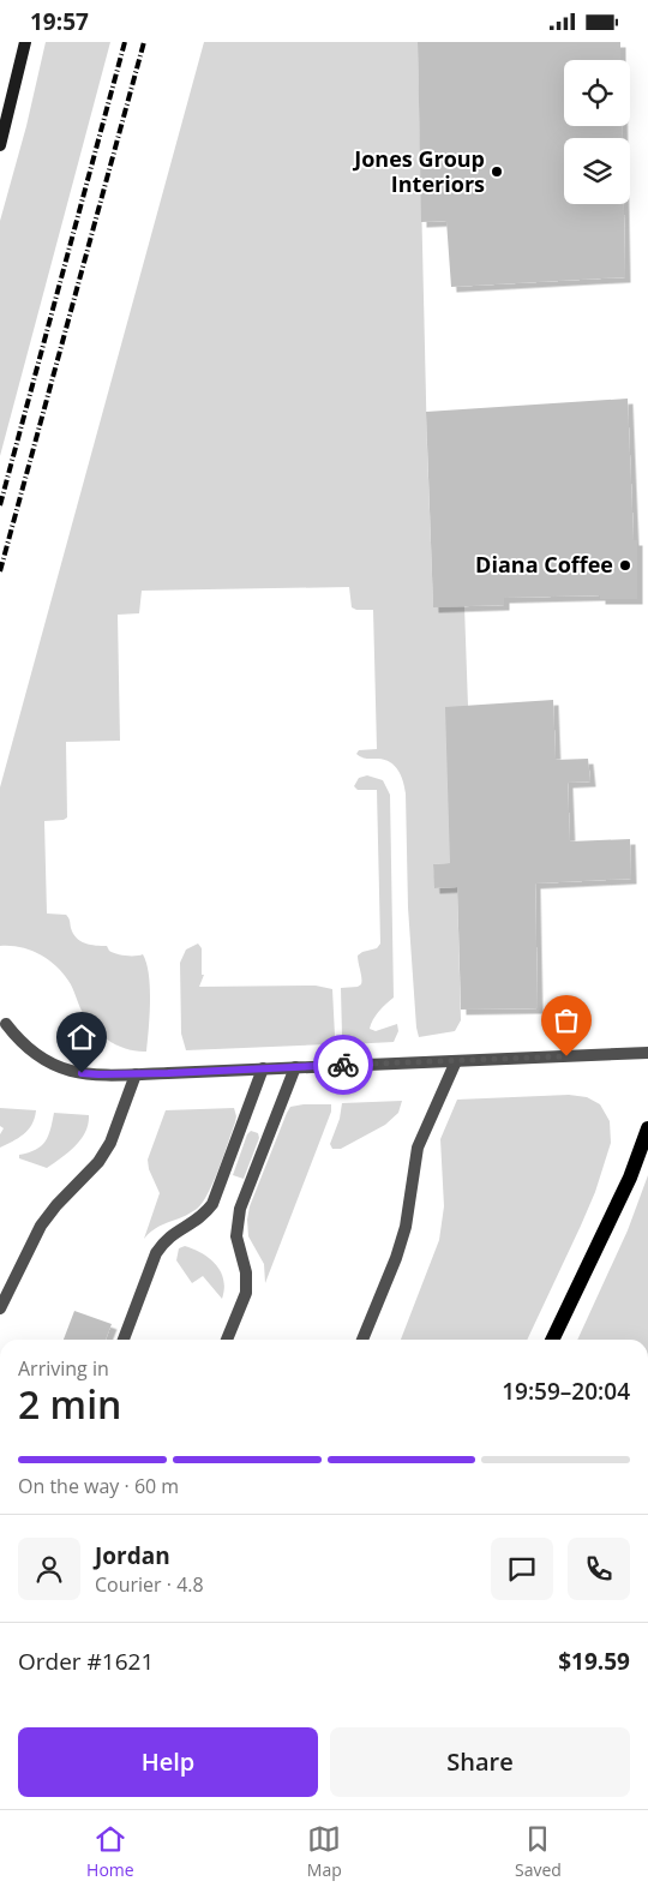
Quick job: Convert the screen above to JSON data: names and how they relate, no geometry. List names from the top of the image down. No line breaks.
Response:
{"places":["Jones Group Interiors","Diana Coffee"],"page":{"status":"19:57","heading":["2 min","Arriving in","19:59–20:04"],"panel":["Jordan","Courier · 4.8","Order #1621","$19.59"],"bar":"On the way · 60 m","buttons":["Help","Share"],"tabs":["Home","Map","Saved"]}}
